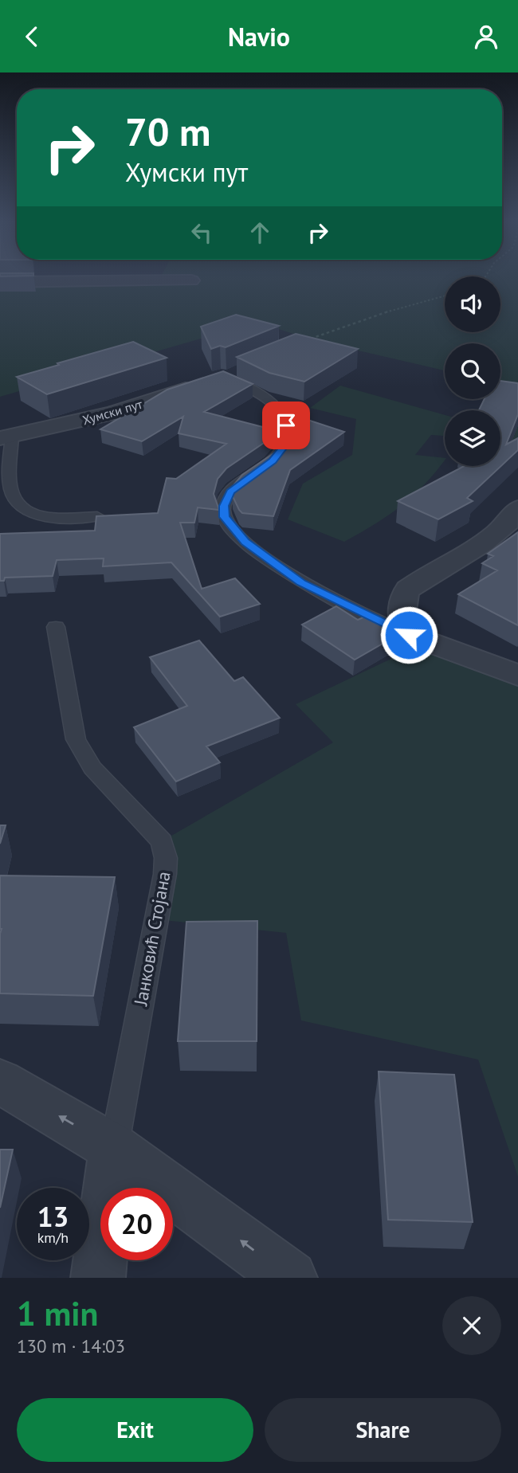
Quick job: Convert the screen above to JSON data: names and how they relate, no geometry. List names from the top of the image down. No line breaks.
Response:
{"streets":{"street":["Хумски пут"],"lane":["Јанковић Стојана"]},"page":{"header":"Navio","turn":["70 m","Хумски пут"],"speed":"13 km/h","limit":"20","heading":["1 min","130 m · 14:03"],"buttons":["Exit","Share"]}}
